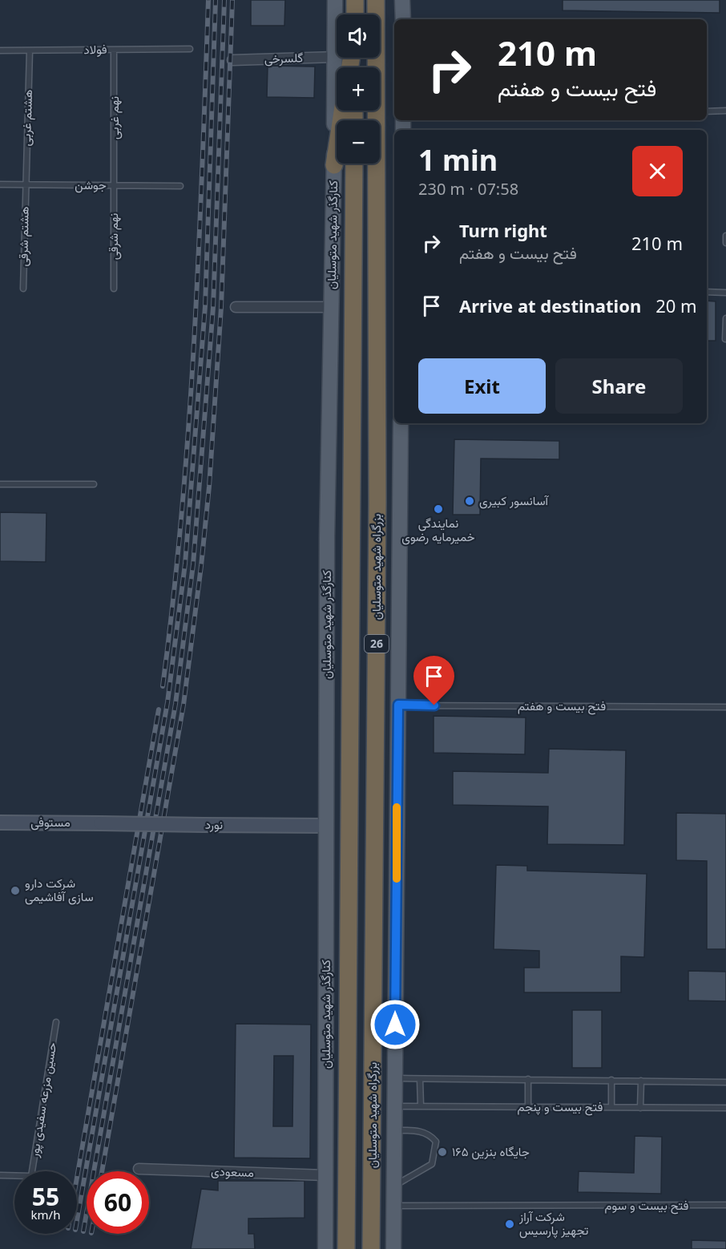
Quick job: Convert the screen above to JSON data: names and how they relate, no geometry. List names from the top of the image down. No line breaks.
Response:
{"streets":{"highway":["بزرگراه شهید متوسلیان","26"],"main road":["کنارگذر شهید متوسلیان"],"street":["گلسرخی","مستوفی","نورد","مسعودی"],"lane":["فولاد","هشتم غربی","نهم غربی","جوشن","هشتم شرقی","نهم شرقی","فتح بیست و هفتم","حسین مزرعه سفیدی پور","فتح بیست و پنجم","فتح بیست و سوم"]},"crossings":[["فولاد","هشتم غربی"],["فولاد","نهم غربی"],["گلسرخی","کنارگذر شهید متوسلیان"],["هشتم غربی","جوشن"],["هشتم غربی","هشتم شرقی"],["نهم غربی","جوشن"],["نهم غربی","نهم شرقی"],["جوشن","هشتم شرقی"],["جوشن","نهم شرقی"],["کنارگذر شهید متوسلیان","نورد"],["کنارگذر شهید متوسلیان","مسعودی"],["مستوفی","نورد"]],"places":["آسانسور کبیری","نمایندگی خمیرمایه رضوی","شرکت دارو سازی آفاشیمی","جایگاه بنزین ۱۶۵","شرکت آراز تجهیز پارسیس"],"page":{"map_buttons":["+","−"],"turn":["210 m","فتح بیست و هفتم"],"heading":["1 min","230 m · 07:58"],"list":[{"name":"Turn right","note":"فتح بیست و هفتم","value":"210 m"},{"name":"Arrive at destination","value":"20 m"}],"buttons":["Exit","Share"],"speed":"55 km/h","limit":"60"}}
